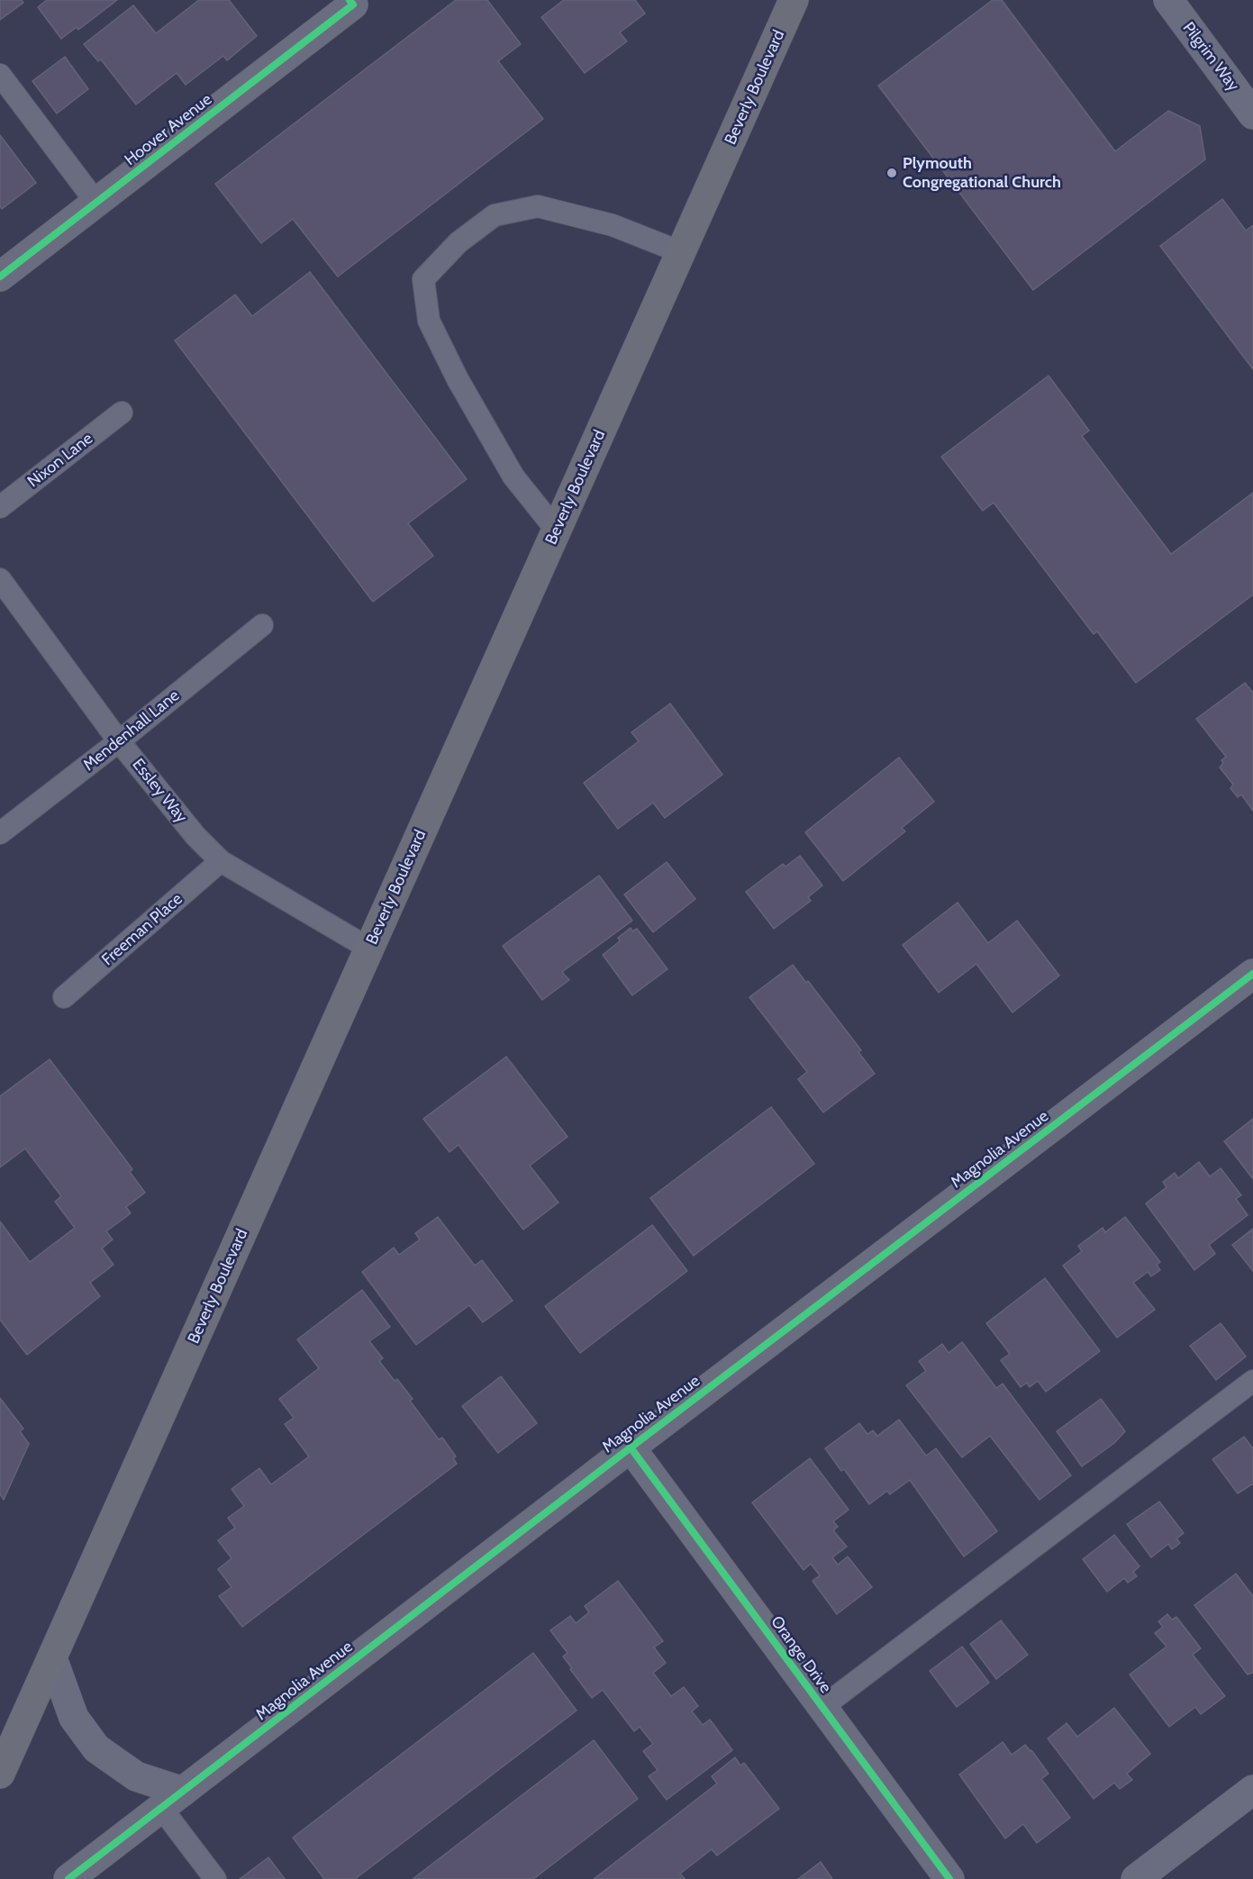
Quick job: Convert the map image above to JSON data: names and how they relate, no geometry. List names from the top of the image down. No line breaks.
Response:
{"streets":{"main road":["Beverly Boulevard"],"street":["Pilgrim Way","Hoover Avenue","Magnolia Avenue","Orange Drive"],"lane":["Nixon Lane","Mendenhall Lane","Essley Way","Freeman Place"]},"crossings":[["Beverly Boulevard","Essley Way"],["Mendenhall Lane","Essley Way"],["Essley Way","Freeman Place"],["Magnolia Avenue","Orange Drive"]],"places":["Plymouth Congregational Church"]}
